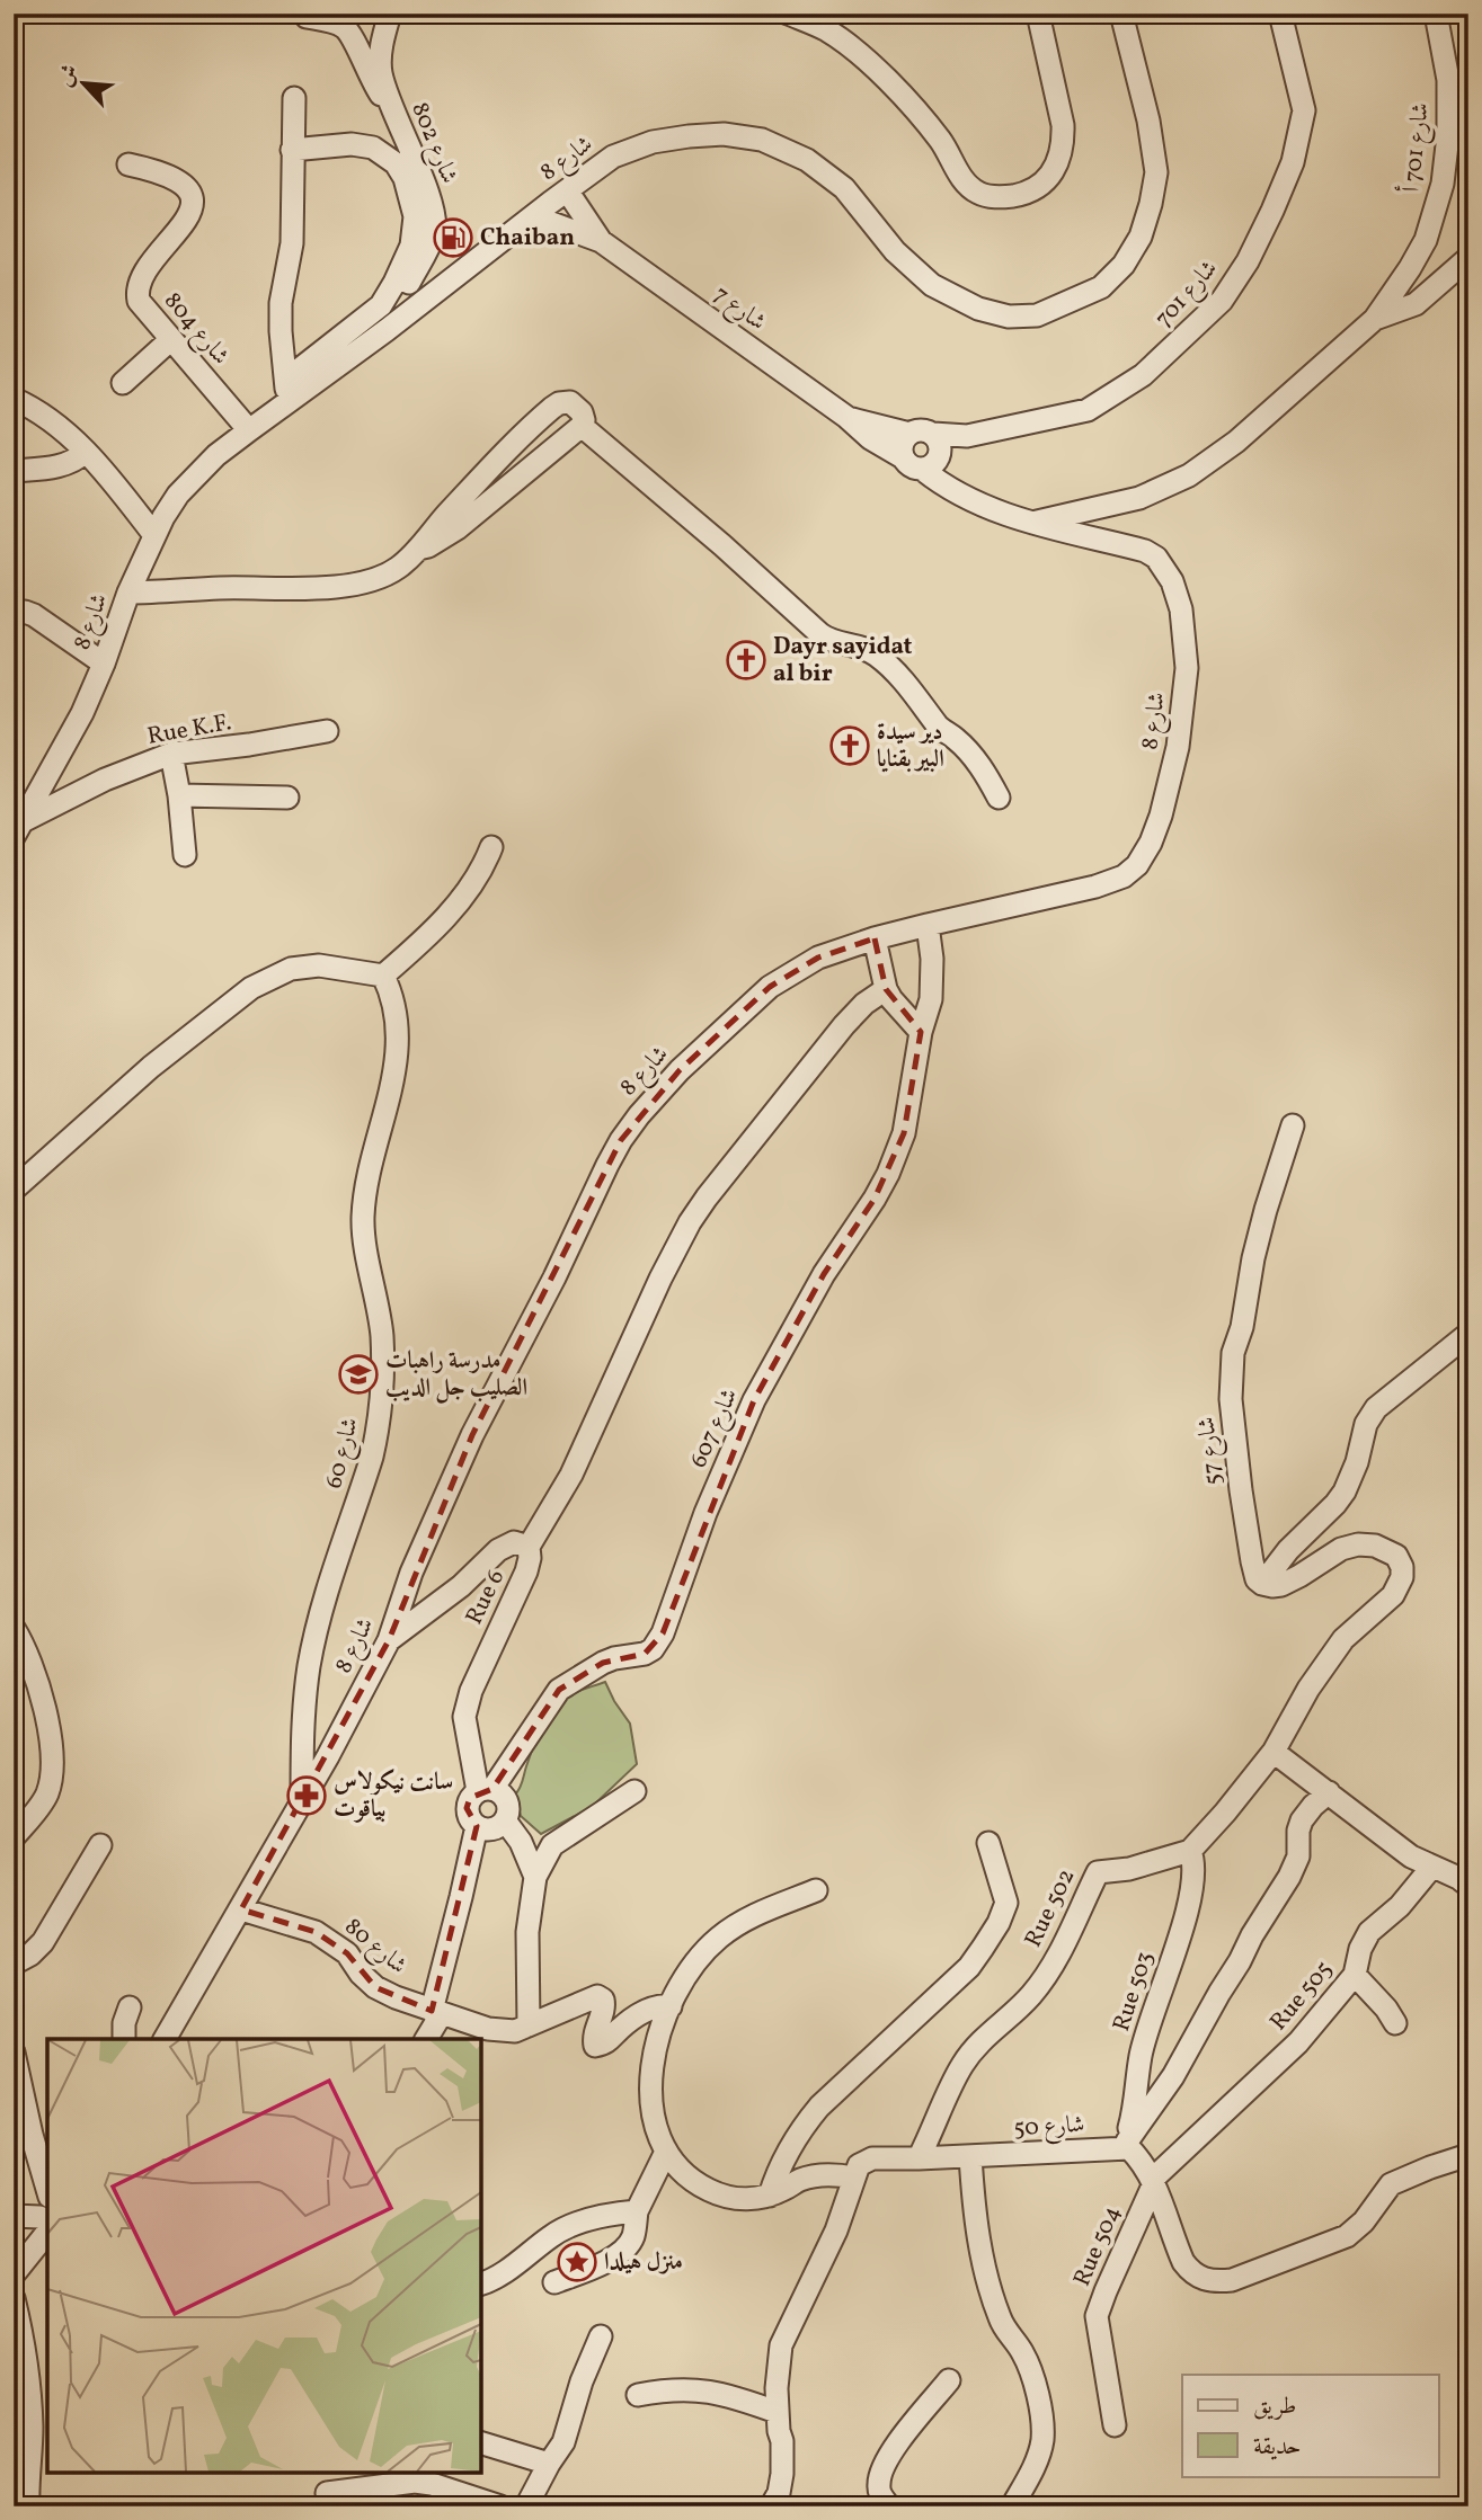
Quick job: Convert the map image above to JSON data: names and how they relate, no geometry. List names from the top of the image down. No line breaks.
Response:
{"streets":{"street":["شارع 802","شارع 701 أ","شارع 8","شارع 701","شارع 7","شارع 804","Rue K.F.","شارع 607","شارع 57","شارع 60","Rue 6","Rue 502","شارع 80","Rue 503","Rue 505","شارع 50","Rue 504"]},"crossings":[["شارع 802","شارع 8"],["شارع 8","شارع 701"],["شارع 8","شارع 7"],["شارع 8","شارع 804"],["شارع 8","Rue K.F."],["شارع 8","شارع 607"],["شارع 8","شارع 60"],["شارع 8","Rue 6"],["شارع 8","شارع 80"],["شارع 701","شارع 7"],["شارع 607","Rue 6"],["Rue 502","Rue 503"],["Rue 502","شارع 50"],["Rue 503","شارع 50"],["Rue 505","Rue 504"]],"places":{"fuel station":["Chaiban"],"church":["Dayr sayidat al bir","دير سيدة البير بقنايا"],"school or university":["مدرسة راهبات الصليب جل الديب"],"pharmacy":["سانت نيكولاس بياقوت"],"place":["منزل هيلدا"]},"legend":["طريق","حديقة"],"north":"top left"}
